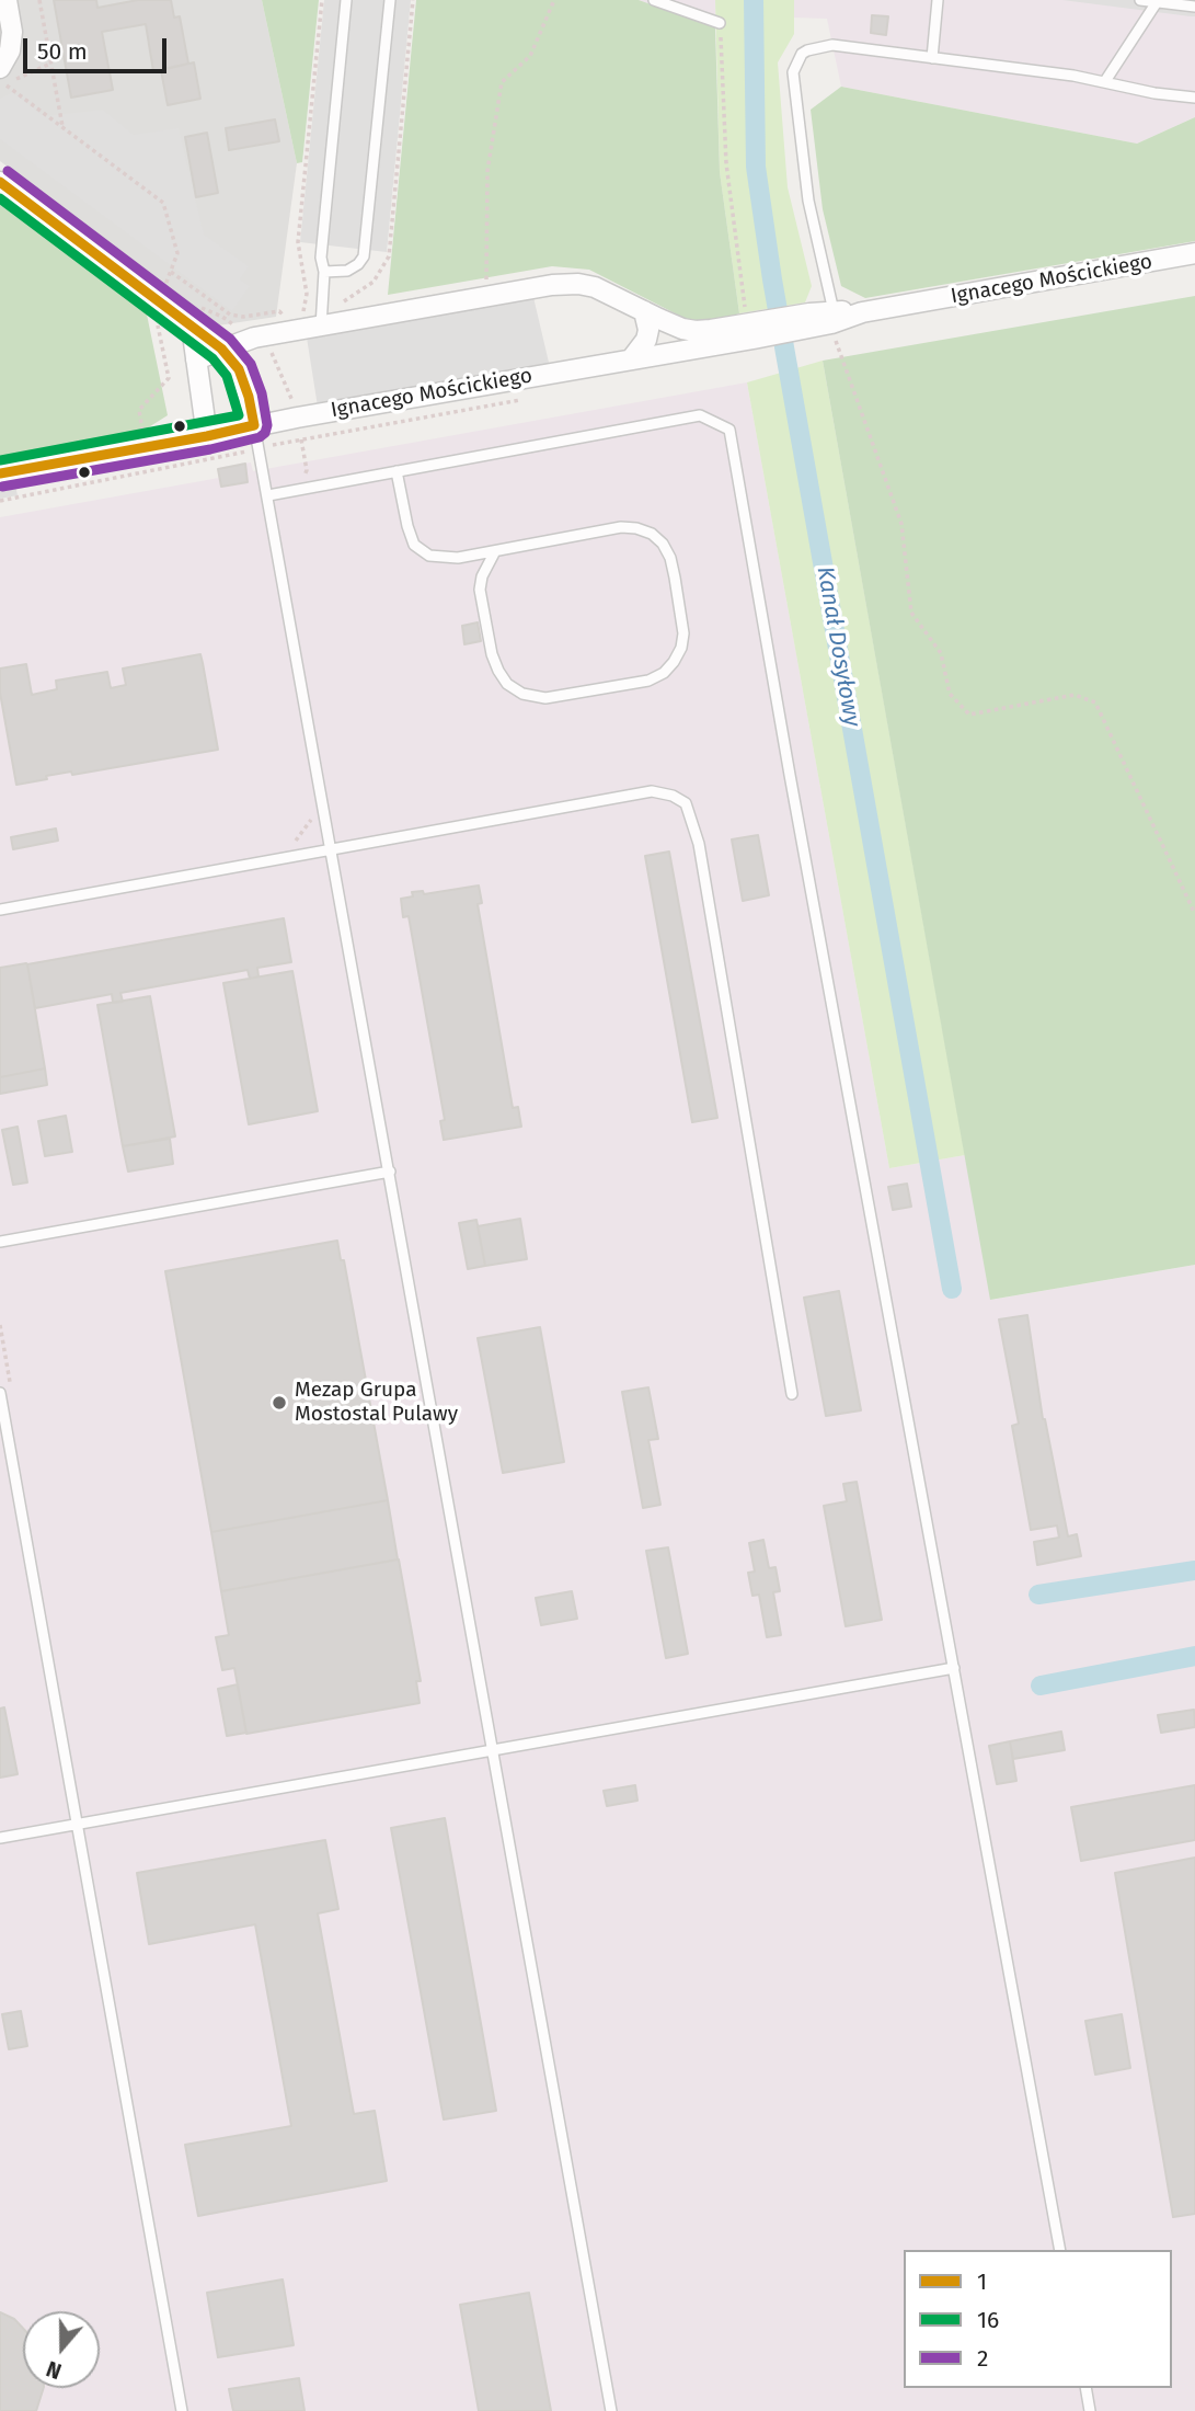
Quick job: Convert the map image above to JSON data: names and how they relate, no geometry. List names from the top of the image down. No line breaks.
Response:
{"streets":{"street":["Ignacego Mościckiego"]},"water":["Kanał Dosyłowy"],"places":["Mezap Grupa Mostostal Pulawy"],"lines":["transit line 2","transit line 1","transit line 16"],"legend":["1","16","2"],"scale_bar":"50 m","north":"bottom"}
